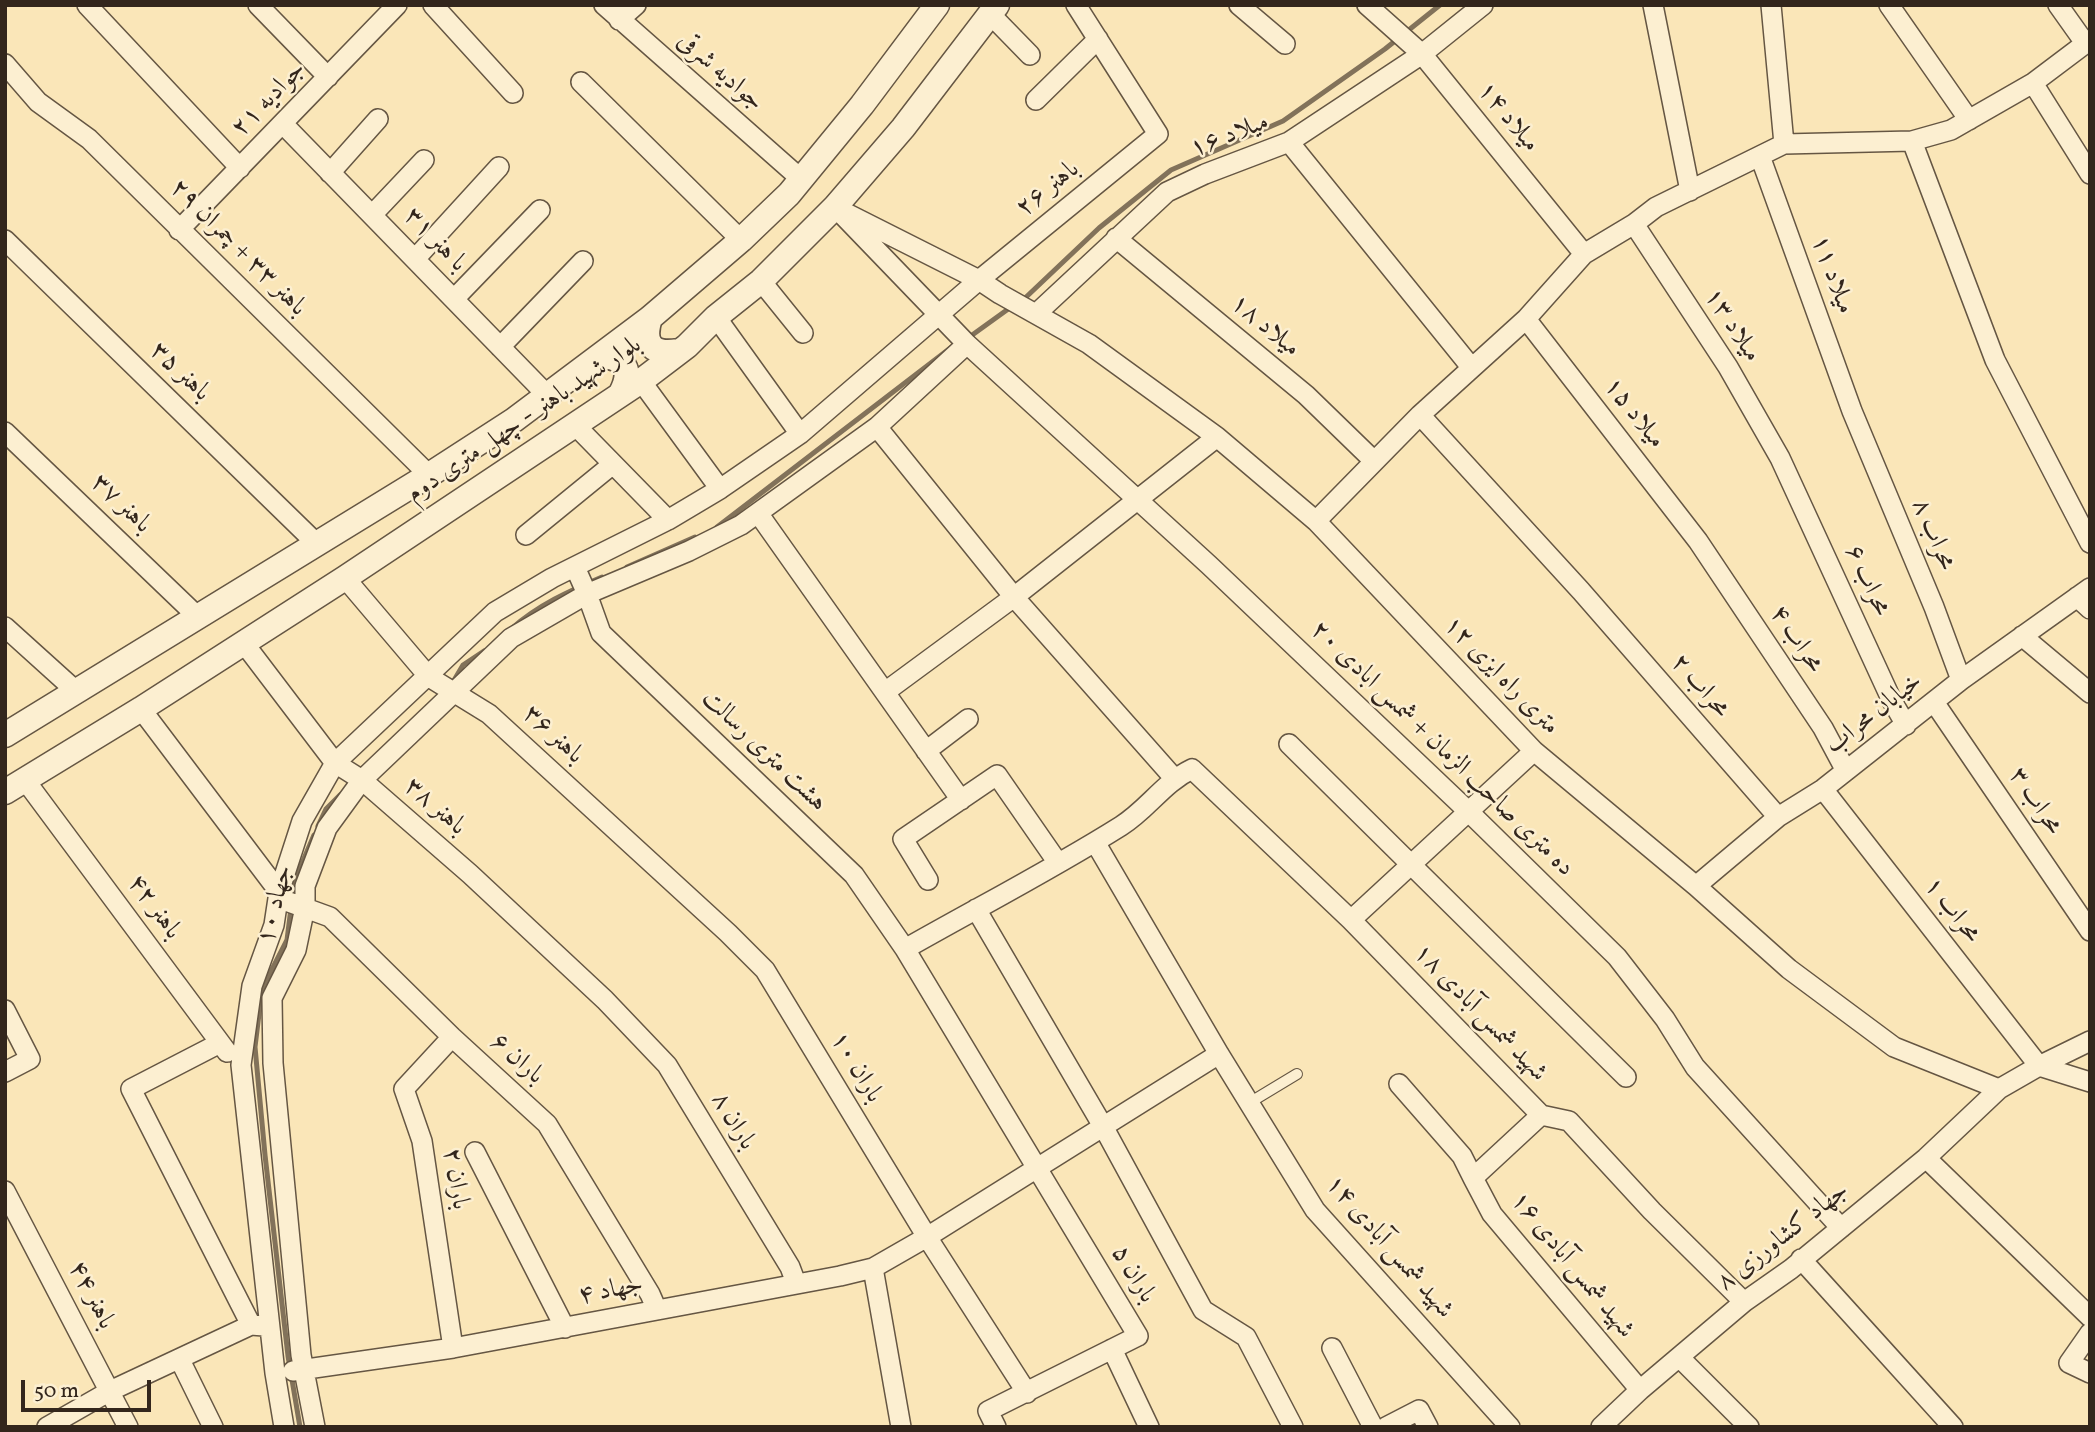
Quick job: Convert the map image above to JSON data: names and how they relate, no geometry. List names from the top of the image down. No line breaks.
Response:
{"streets":{"street":["جوادیه شرقی","جوادیه ۲۱","میلاد ۱۴","میلاد ۱۶","باهنر ۲۶","با هنر ۳۱","باهنر ۳۳ + چمران ۲۹","میلاد ۱۱","میلاد ۱۳","میلاد ۱۸","باهنر ۳۵","میلاد ۱۵","بلوار شهید باهنر - چهل متری دوم","باهنر ۳۷","محراب ۸","محراب ۶","محراب ۴","۱۲ متری راه ایزی","محراب ۲","خیابان محراب","باهنر ۳۶","ده متری صاحب الزمان + شمس ابادی ۲۰","هشت متری رسالت","محراب ۳","باهنر ۳۸","جهاد ۱۰","باهنر ۴۲","محراب ۱","شهید شمس آبادی ۱۸","باران ۶","باران ۱۰","باران ۸","باران ۲","جهاد کشاورزی ۸","شهید شمس آبادی ۱۴","شهید شمس آبادی ۱۶","باران ۵","جهاد ۴","باهنر ۴۴"]},"crossings":[["جوادیه شرقی","بلوار شهید باهنر - چهل متری دوم"],["جوادیه ۲۱","با هنر ۳۱"],["جوادیه ۲۱","باهنر ۳۳ + چمران ۲۹"],["میلاد ۱۶","میلاد ۱۸"],["میلاد ۱۶","۱۲ متری راه ایزی"],["باهنر ۲۶","۱۲ متری راه ایزی"],["با هنر ۳۱","بلوار شهید باهنر - چهل متری دوم"],["باهنر ۳۳ + چمران ۲۹","بلوار شهید باهنر - چهل متری دوم"],["میلاد ۱۱","محراب ۸"],["میلاد ۱۳","محراب ۶"],["باهنر ۳۵","بلوار شهید باهنر - چهل متری دوم"],["میلاد ۱۵","محراب ۴"],["بلوار شهید باهنر - چهل متری دوم","باهنر ۳۷"],["بلوار شهید باهنر - چهل متری دوم","باهنر ۳۶"],["بلوار شهید باهنر - چهل متری دوم","ده متری صاحب الزمان + شمس ابادی ۲۰"],["بلوار شهید باهنر - چهل متری دوم","باهنر ۳۸"],["بلوار شهید باهنر - چهل متری دوم","باهنر ۴۲"],["محراب ۸","خیابان محراب"],["محراب ۶","خیابان محراب"],["محراب ۴","خیابان محراب"],["۱۲ متری راه ایزی","خیابان محراب"],["۱۲ متری راه ایزی","جهاد کشاورزی ۸"],["محراب ۲","خیابان محراب"],["خیابان محراب","محراب ۳"],["خیابان محراب","محراب ۱"],["باهنر ۳۶","جهاد ۱۰"],["باهنر ۳۶","باران ۱۰"],["ده متری صاحب الزمان + شمس ابادی ۲۰","جهاد ۱۰"],["ده متری صاحب الزمان + شمس ابادی ۲۰","جهاد کشاورزی ۸"],["هشت متری رسالت","جهاد ۱۰"],["هشت متری رسالت","باران ۵"],["هشت متری رسالت","جهاد ۴"],["باهنر ۳۸","جهاد ۱۰"],["باهنر ۳۸","باران ۸"],["جهاد ۱۰","باران ۶"],["جهاد ۱۰","جهاد ۴"],["محراب ۱","جهاد کشاورزی ۸"],["شهید شمس آبادی ۱۸","جهاد کشاورزی ۸"],["باران ۶","باران ۲"],["باران ۶","جهاد ۴"],["باران ۱۰","باران ۵"],["باران ۱۰","جهاد ۴"],["باران ۸","جهاد ۴"],["باران ۲","جهاد ۴"],["جهاد کشاورزی ۸","شهید شمس آبادی ۱۶"],["شهید شمس آبادی ۱۴","جهاد ۴"],["باران ۵","جهاد ۴"]],"scale_bar":"50 m"}
